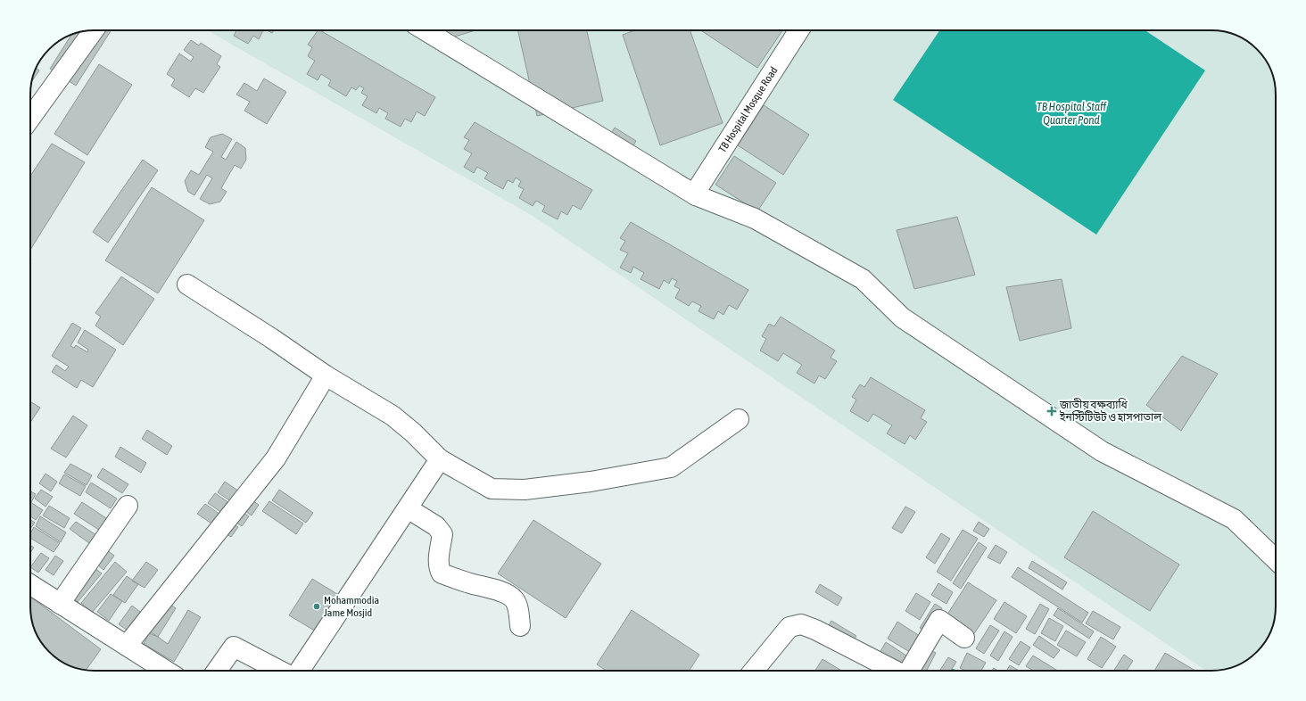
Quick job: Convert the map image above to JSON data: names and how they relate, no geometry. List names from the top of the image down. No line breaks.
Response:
{"streets":{"street":["TB Hospital Mosque Road"]},"water":["TB Hospital Staff Quarter Pond"],"places":{"health":["জাতীয় বক্ষব্যাধি ইনস্টিটিউট ও হাসপাতাল"],"other":["Mohammodia Jame Mosjid"]}}
